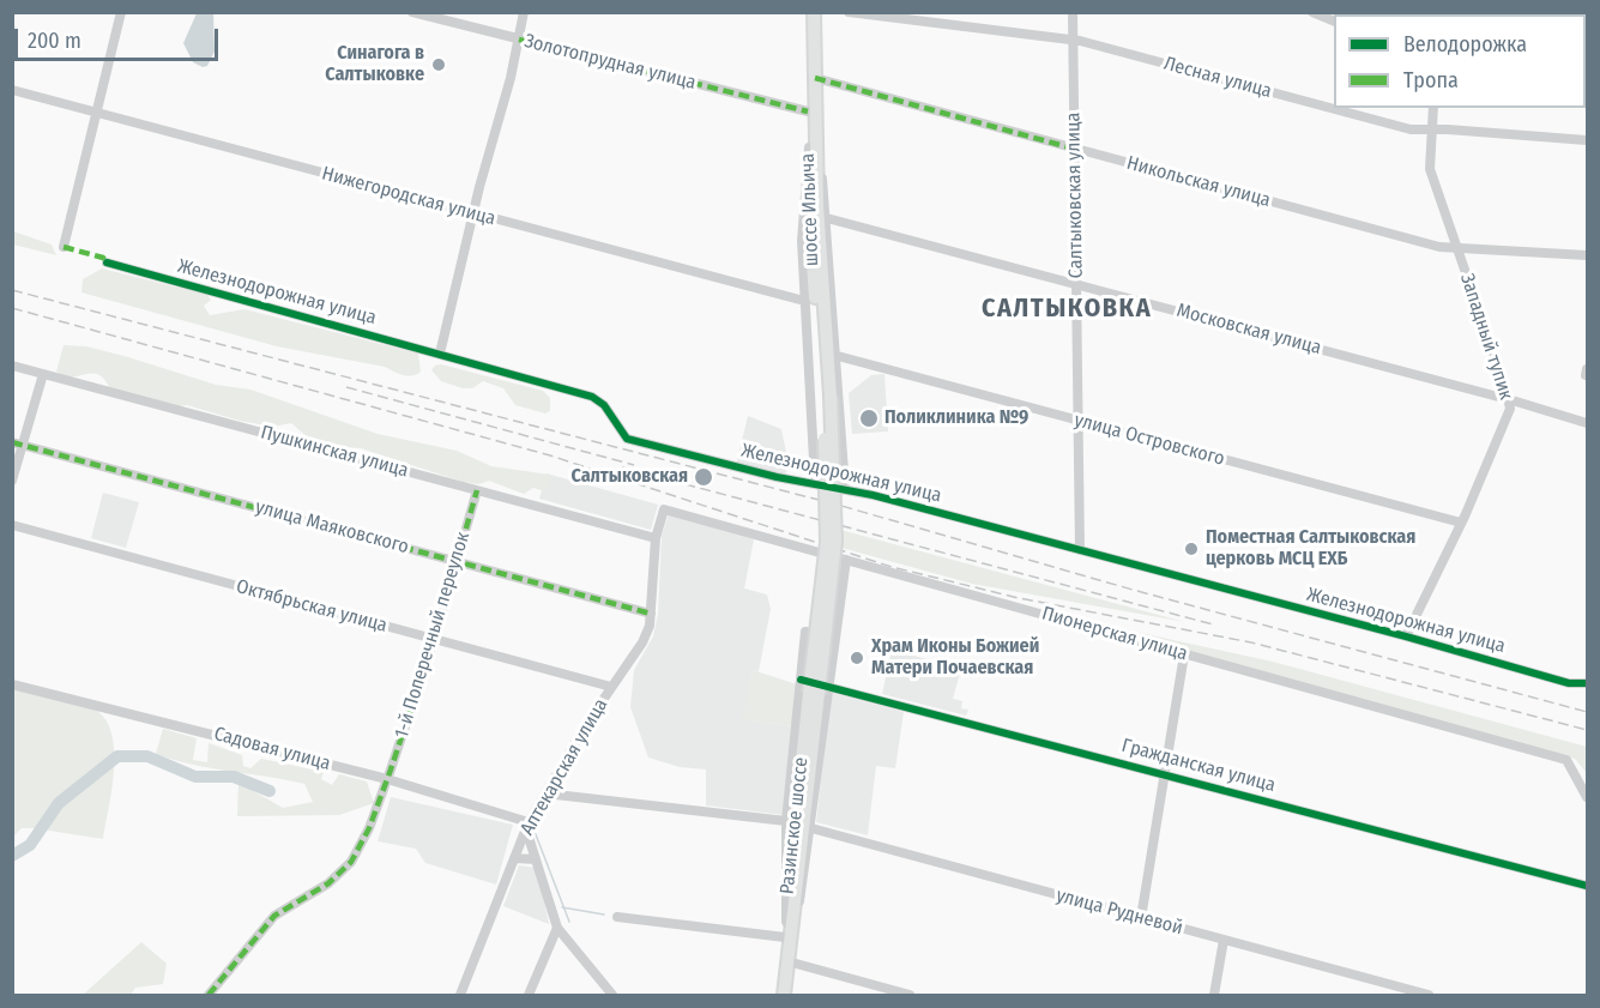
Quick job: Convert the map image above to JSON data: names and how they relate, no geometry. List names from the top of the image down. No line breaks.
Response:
{"streets":{"main road":["шоссе Ильича","Разинское шоссе"],"street":["Золотопрудная улица","Лесная улица","Никольская улица","Салтыковская улица","Нижегородская улица","Железнодорожная улица","Московская улица","Западный тупик","улица Островского","Пушкинская улица","улица Маяковского","Октябрьская улица","Пионерская улица","1-й Поперечный переулок","Садовая улица","Гражданская улица","Аптекарская улица","улица Рудневой"]},"crossings":[["Золотопрудная улица","шоссе Ильича"],["Лесная улица","Салтыковская улица"],["Лесная улица","Западный тупик"],["Никольская улица","Салтыковская улица"],["Никольская улица","шоссе Ильича"],["Никольская улица","Западный тупик"],["Салтыковская улица","Железнодорожная улица"],["Салтыковская улица","Московская улица"],["Салтыковская улица","улица Островского"],["шоссе Ильича","Гражданская улица"],["шоссе Ильича","Разинское шоссе"],["Железнодорожная улица","Западный тупик"],["Московская улица","Западный тупик"],["Западный тупик","улица Островского"],["Пушкинская улица","Пионерская улица"],["Пушкинская улица","1-й Поперечный переулок"],["Пушкинская улица","Аптекарская улица"],["улица Маяковского","1-й Поперечный переулок"],["улица Маяковского","Аптекарская улица"],["Октябрьская улица","1-й Поперечный переулок"],["Октябрьская улица","Аптекарская улица"],["Пионерская улица","Аптекарская улица"],["1-й Поперечный переулок","Садовая улица"],["Садовая улица","Аптекарская улица"],["Гражданская улица","Разинское шоссе"]],"districts":["САЛТЫКОВКА"],"places":["Синагога в Салтыковке","Поликлиника №9","Салтыковская","Поместная Салтыковская церковь МСЦ ЕХБ","Храм Иконы Божией Матери Почаевская"],"legend":["Велодорожка","Тропа"],"scale_bar":"200 m"}
